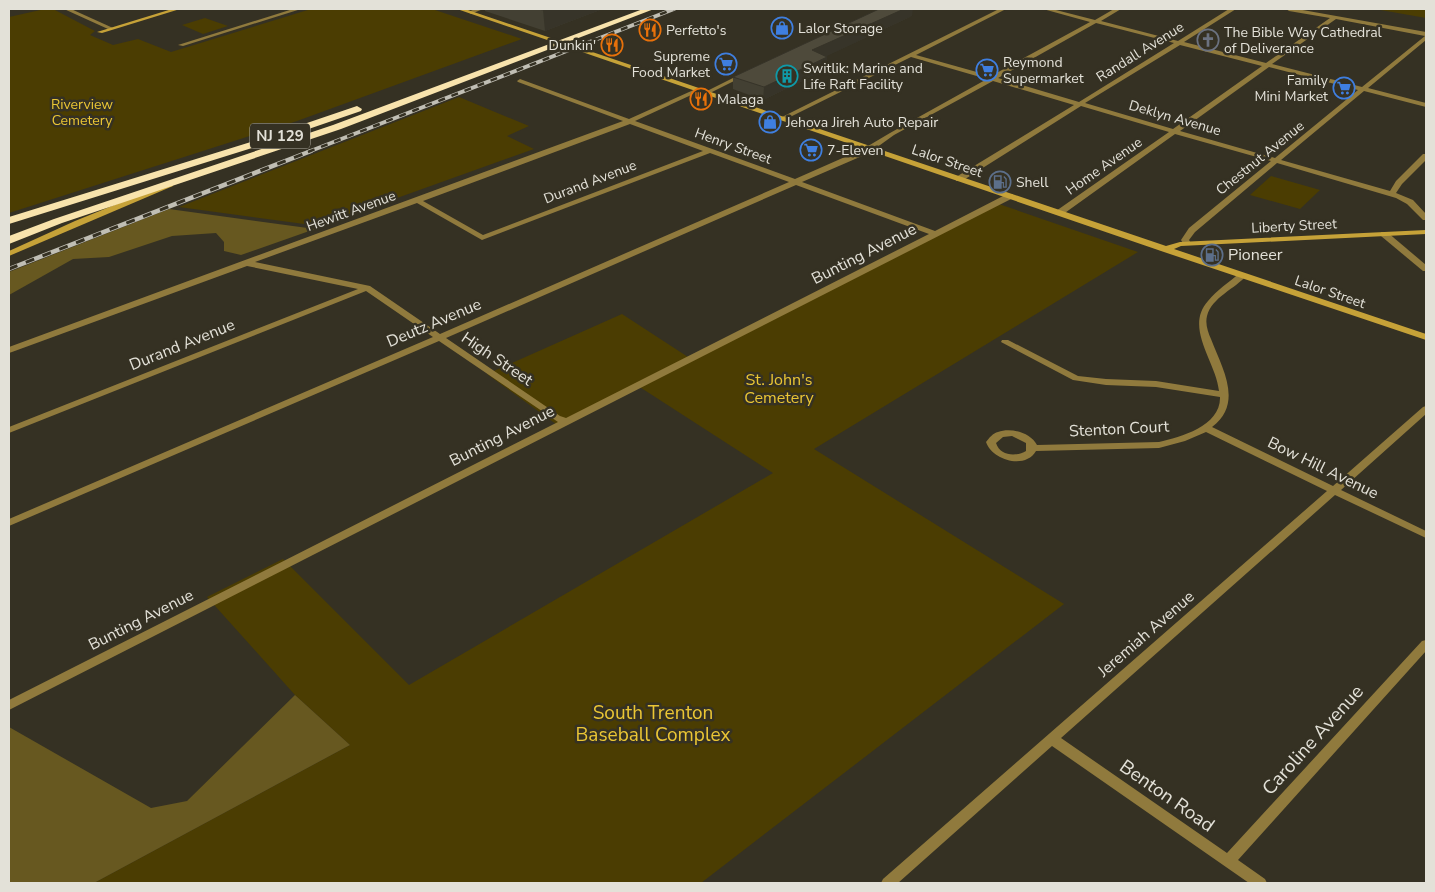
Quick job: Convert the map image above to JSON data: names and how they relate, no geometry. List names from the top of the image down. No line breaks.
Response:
{"streets":{"highway":["NJ 129"],"main road":["Lalor Street","Liberty Street"],"street":["Randall Avenue","Deklyn Avenue","Henry Street","Chestnut Avenue","Home Avenue","Durand Avenue","Hewitt Avenue","Bunting Avenue","Deutz Avenue","High Street","Stenton Court","Bow Hill Avenue","Jeremiah Avenue","Caroline Avenue","Benton Road"]},"crossings":[["Randall Avenue","Deklyn Avenue"],["Randall Avenue","Lalor Street"],["Deklyn Avenue","Chestnut Avenue"],["Deklyn Avenue","Home Avenue"],["Deklyn Avenue","Deutz Avenue"],["NJ 129","Lalor Street"],["Henry Street","Durand Avenue"],["Henry Street","Hewitt Avenue"],["Henry Street","Bunting Avenue"],["Henry Street","Deutz Avenue"],["Chestnut Avenue","Liberty Street"],["Lalor Street","Home Avenue"],["Lalor Street","Hewitt Avenue"],["Lalor Street","Liberty Street"],["Lalor Street","Bunting Avenue"],["Lalor Street","Deutz Avenue"],["Durand Avenue","Hewitt Avenue"],["Durand Avenue","High Street"],["Hewitt Avenue","High Street"],["Bunting Avenue","High Street"],["Deutz Avenue","High Street"],["Stenton Court","Bow Hill Avenue"],["Bow Hill Avenue","Jeremiah Avenue"],["Jeremiah Avenue","Benton Road"],["Caroline Avenue","Benton Road"]],"parks":["Riverview Cemetery","St. John's Cemetery","South Trenton Baseball Complex"],"places":{"shop":["Lalor Storage","Jehova Jireh Auto Repair"],"restaurant":["Perfetto's","Dunkin'","Malaga"],"church":["The Bible Way Cathedral of Deliverance"],"supermarket":["Supreme Food Market","Reymond Supermarket","Family Mini Market","7-Eleven"],"building":["Switlik: Marine and Life Raft Facility"],"fuel station":["Shell","Pioneer"]}}
